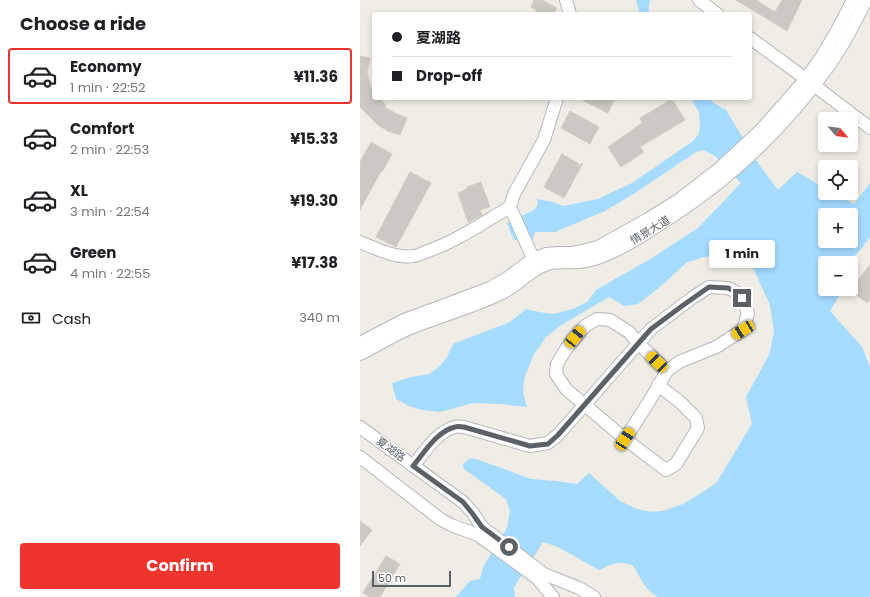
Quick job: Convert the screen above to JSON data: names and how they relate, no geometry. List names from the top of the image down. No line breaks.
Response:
{"streets":{"street":["情景大道","夏湖路"]},"scale_bar":"50 m","north":"bottom right","page":{"heading":"Choose a ride","banner":["夏湖路","Drop-off"],"list":[{"name":"Economy","note":"1 min · 22:52","value":"¥11.36"},{"name":"Comfort","note":"2 min · 22:53","value":"¥15.33"},{"name":"XL","note":"3 min · 22:54","value":"¥19.30"},{"name":"Green","note":"4 min · 22:55","value":"¥17.38"}],"map_buttons":["+","−"],"bubble":"1 min","pay":["Cash","340 m"],"buttons":"Confirm","scale":"50 m"}}
